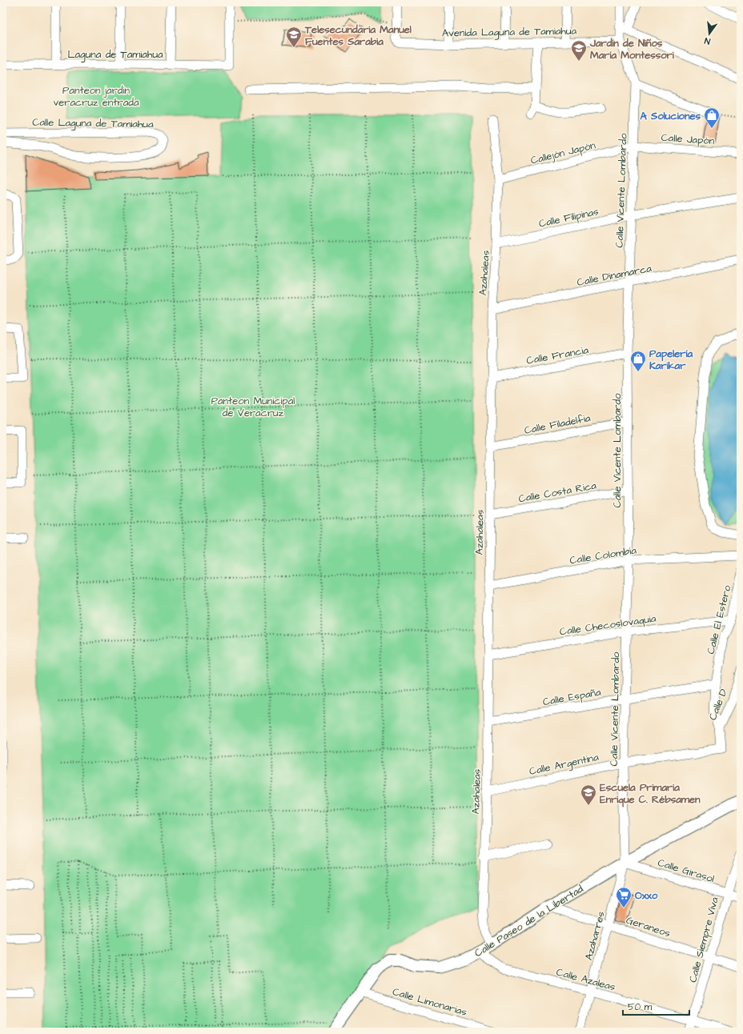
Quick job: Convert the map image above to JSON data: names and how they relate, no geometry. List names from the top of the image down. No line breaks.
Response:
{"streets":{"street":["Avenida Laguna de Tamiahua","Laguna de Tamiahua","Calle Laguna de Tamiahua","Calle Japón","Callejón Japón","Calle Vicente Lombardo","Calle Filipinas","Azahaleas","Calle Dinamarca","Calle Francia","Calle Filadelfia","Calle Costa Rica","Calle Colombia","Calle El Estero","Calle Checoslovaquia","Calle España","Calle D","Calle Argentina","Calle Girasol","Calle Paseo de la Libertad","Geraneos","Azaharres","Calle Siempre Viva","Calle Azaleas","Calle Limonarias"]},"crossings":[["Avenida Laguna de Tamiahua","Calle Vicente Lombardo"],["Calle Japón","Callejón Japón"],["Calle Japón","Calle Vicente Lombardo"],["Callejón Japón","Calle Vicente Lombardo"],["Callejón Japón","Azahaleas"],["Calle Vicente Lombardo","Calle Filipinas"],["Calle Vicente Lombardo","Calle Dinamarca"],["Calle Vicente Lombardo","Calle Francia"],["Calle Vicente Lombardo","Calle Filadelfia"],["Calle Vicente Lombardo","Calle Costa Rica"],["Calle Vicente Lombardo","Calle Colombia"],["Calle Vicente Lombardo","Calle Checoslovaquia"],["Calle Vicente Lombardo","Calle España"],["Calle Vicente Lombardo","Calle Argentina"],["Calle Vicente Lombardo","Calle Girasol"],["Calle Vicente Lombardo","Calle Paseo de la Libertad"],["Calle Vicente Lombardo","Azaharres"],["Calle Filipinas","Azahaleas"],["Azahaleas","Calle Dinamarca"],["Azahaleas","Calle Francia"],["Azahaleas","Calle Filadelfia"],["Azahaleas","Calle Costa Rica"],["Azahaleas","Calle Colombia"],["Azahaleas","Calle Checoslovaquia"],["Azahaleas","Calle España"],["Azahaleas","Calle Argentina"],["Azahaleas","Calle Paseo de la Libertad"],["Calle El Estero","Calle Checoslovaquia"],["Calle El Estero","Calle España"],["Calle El Estero","Calle D"],["Calle D","Calle Argentina"],["Calle Girasol","Calle Paseo de la Libertad"],["Calle Girasol","Azaharres"],["Calle Girasol","Calle Siempre Viva"],["Calle Paseo de la Libertad","Geraneos"],["Calle Paseo de la Libertad","Azaharres"],["Calle Paseo de la Libertad","Calle Azaleas"],["Calle Paseo de la Libertad","Calle Limonarias"],["Geraneos","Azaharres"],["Geraneos","Calle Siempre Viva"],["Azaharres","Calle Azaleas"],["Calle Siempre Viva","Calle Azaleas"]],"parks":["Panteon jardin veracruz entrada","Panteon Municipal de Veracruz"],"places":{"school or university":["Telesecundaria Manuel Fuentes Sarabia","Jardín de Niños María Montessori","Escuela Primaria Enrique C. Rébsamen"],"shop":["A Soluciones","Papelería Karikar"],"supermarket":["Oxxo"]},"scale_bar":"50 m","north":"bottom"}
